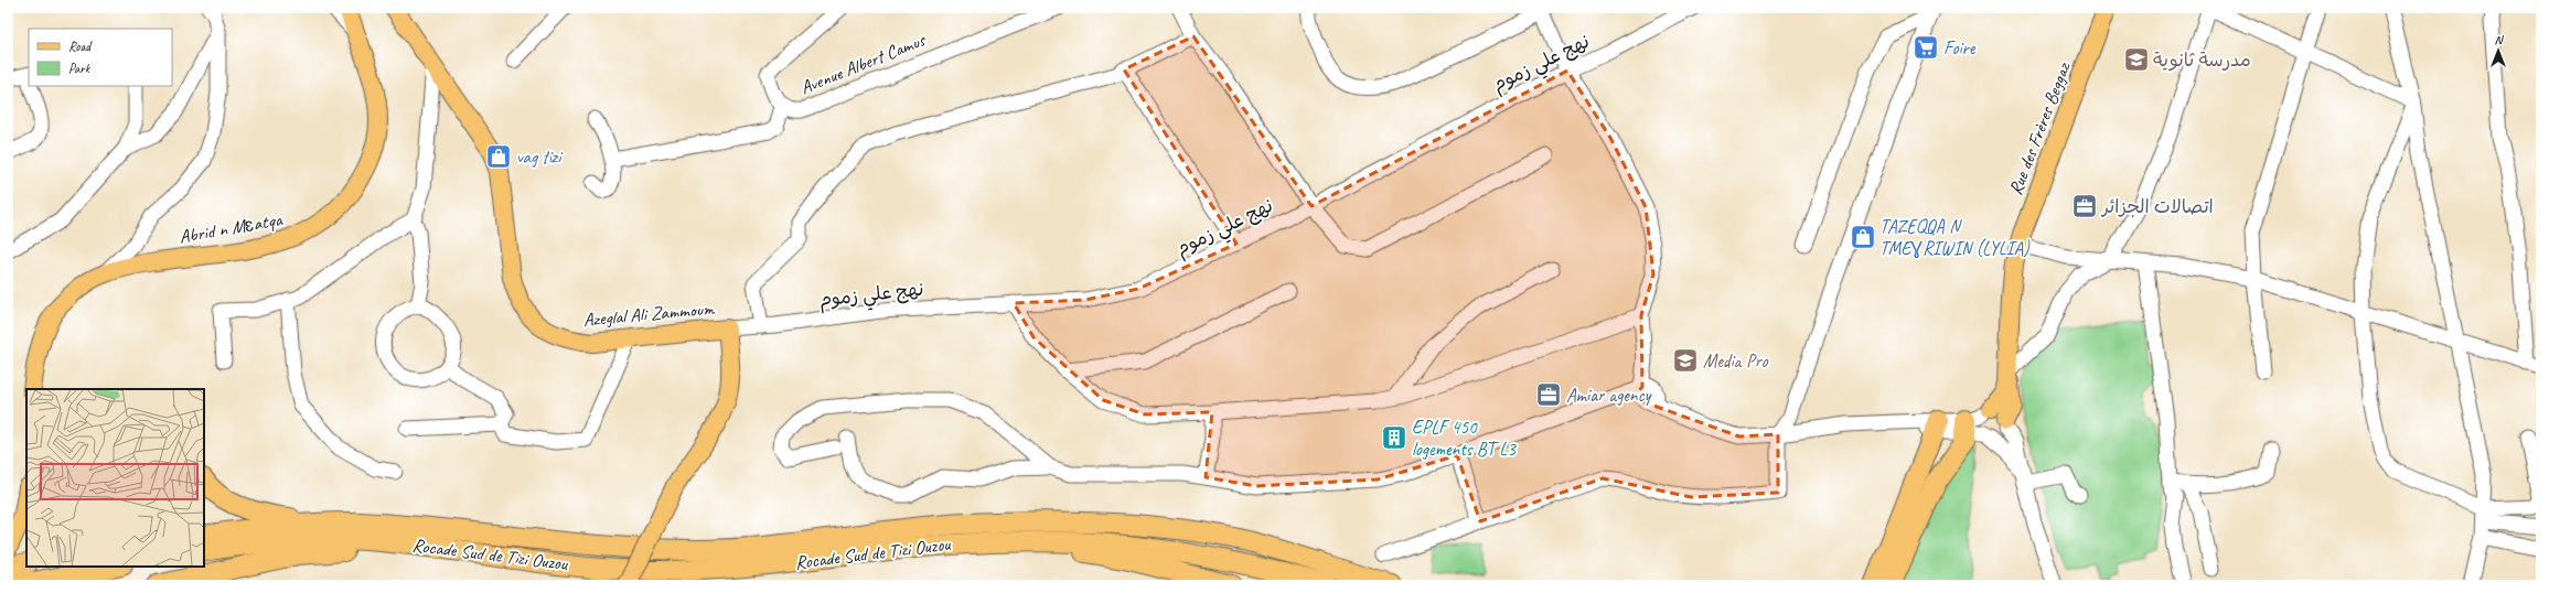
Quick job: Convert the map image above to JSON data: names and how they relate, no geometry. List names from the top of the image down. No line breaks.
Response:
{"streets":{"highway":["Rocade Sud de Tizi Ouzou"],"main road":["Rue des Frères Beggaz","Abrid n Mɛatqa","Azeglal Ali Zammoum"],"street":["نهج علي زموم","Avenue Albert Camus"]},"crossings":[["نهج علي زموم","Azeglal Ali Zammoum"]],"places":{"supermarket":["Foire"],"school or university":["مدرسة ثانوية","Media Pro"],"shop":["vag tizi","TAZEQQA N TMEƔRIWIN (LYLIA)"],"office":["اتصالات الجزائر","Amiar agency"],"building":["EPLF 450 logements BT L3"]},"legend":["Road","Park"],"north":"top"}
